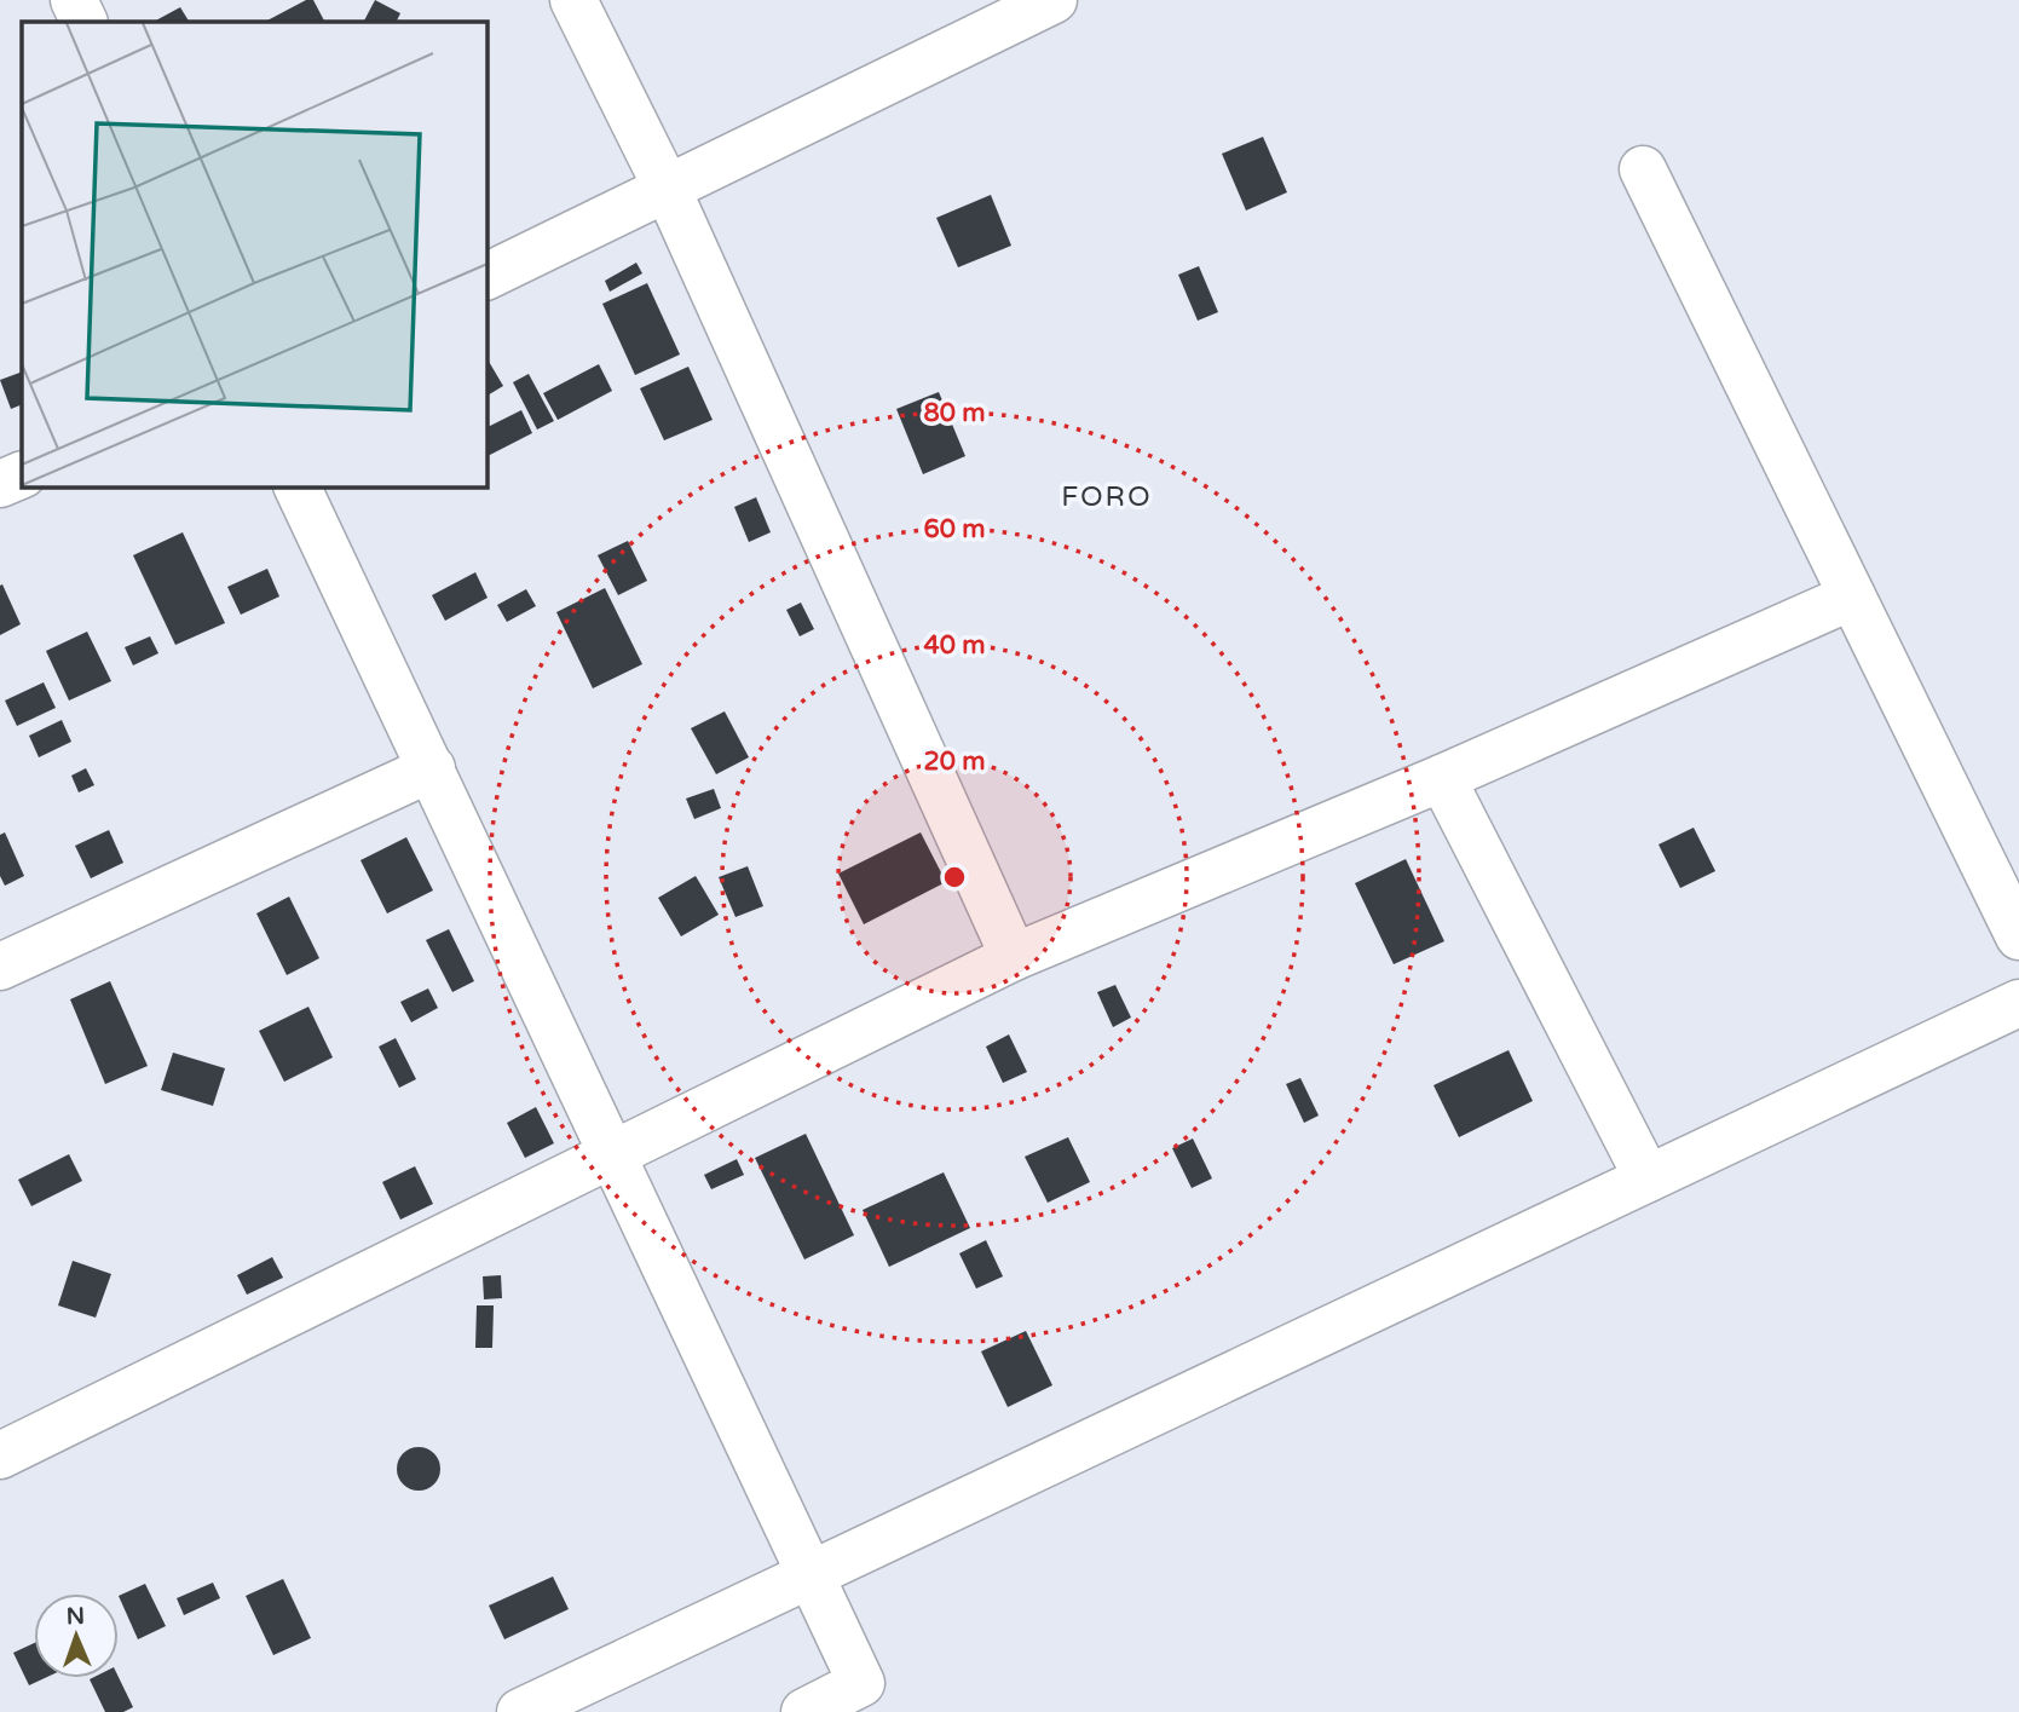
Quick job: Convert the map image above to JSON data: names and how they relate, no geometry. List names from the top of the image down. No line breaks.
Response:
{"districts":["FORO"],"north":"top","rings":["80 m","60 m","40 m","20 m"]}
